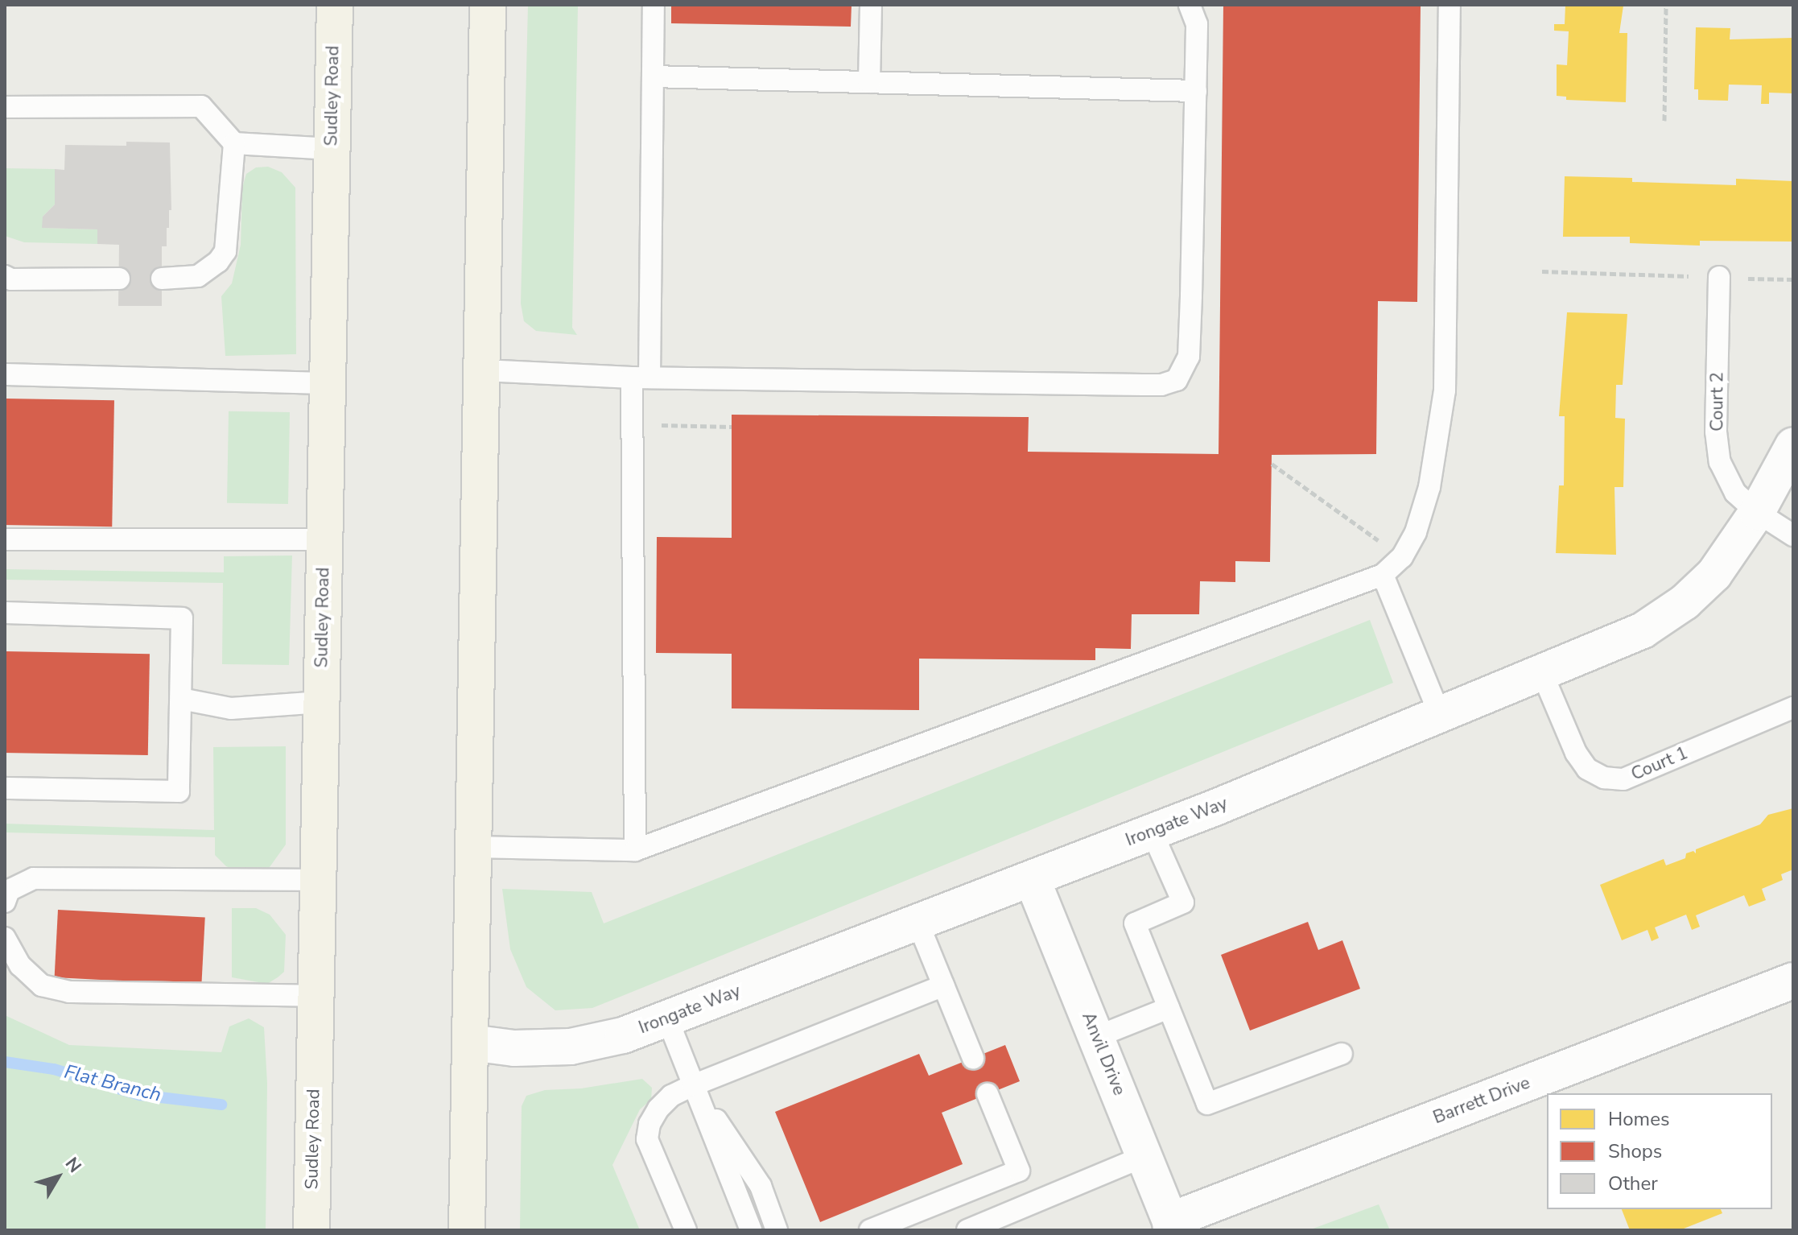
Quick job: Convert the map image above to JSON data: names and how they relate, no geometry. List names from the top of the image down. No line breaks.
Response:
{"streets":{"main road":["Sudley Road"],"street":["Irongate Way","Anvil Drive","Barrett Drive"],"lane":["Court 2","Court 1"]},"crossings":[["Court 2","Irongate Way"],["Court 1","Irongate Way"],["Irongate Way","Anvil Drive"],["Anvil Drive","Barrett Drive"]],"water":["Flat Branch"],"legend":["Homes","Shops","Other"],"north":"top right"}
